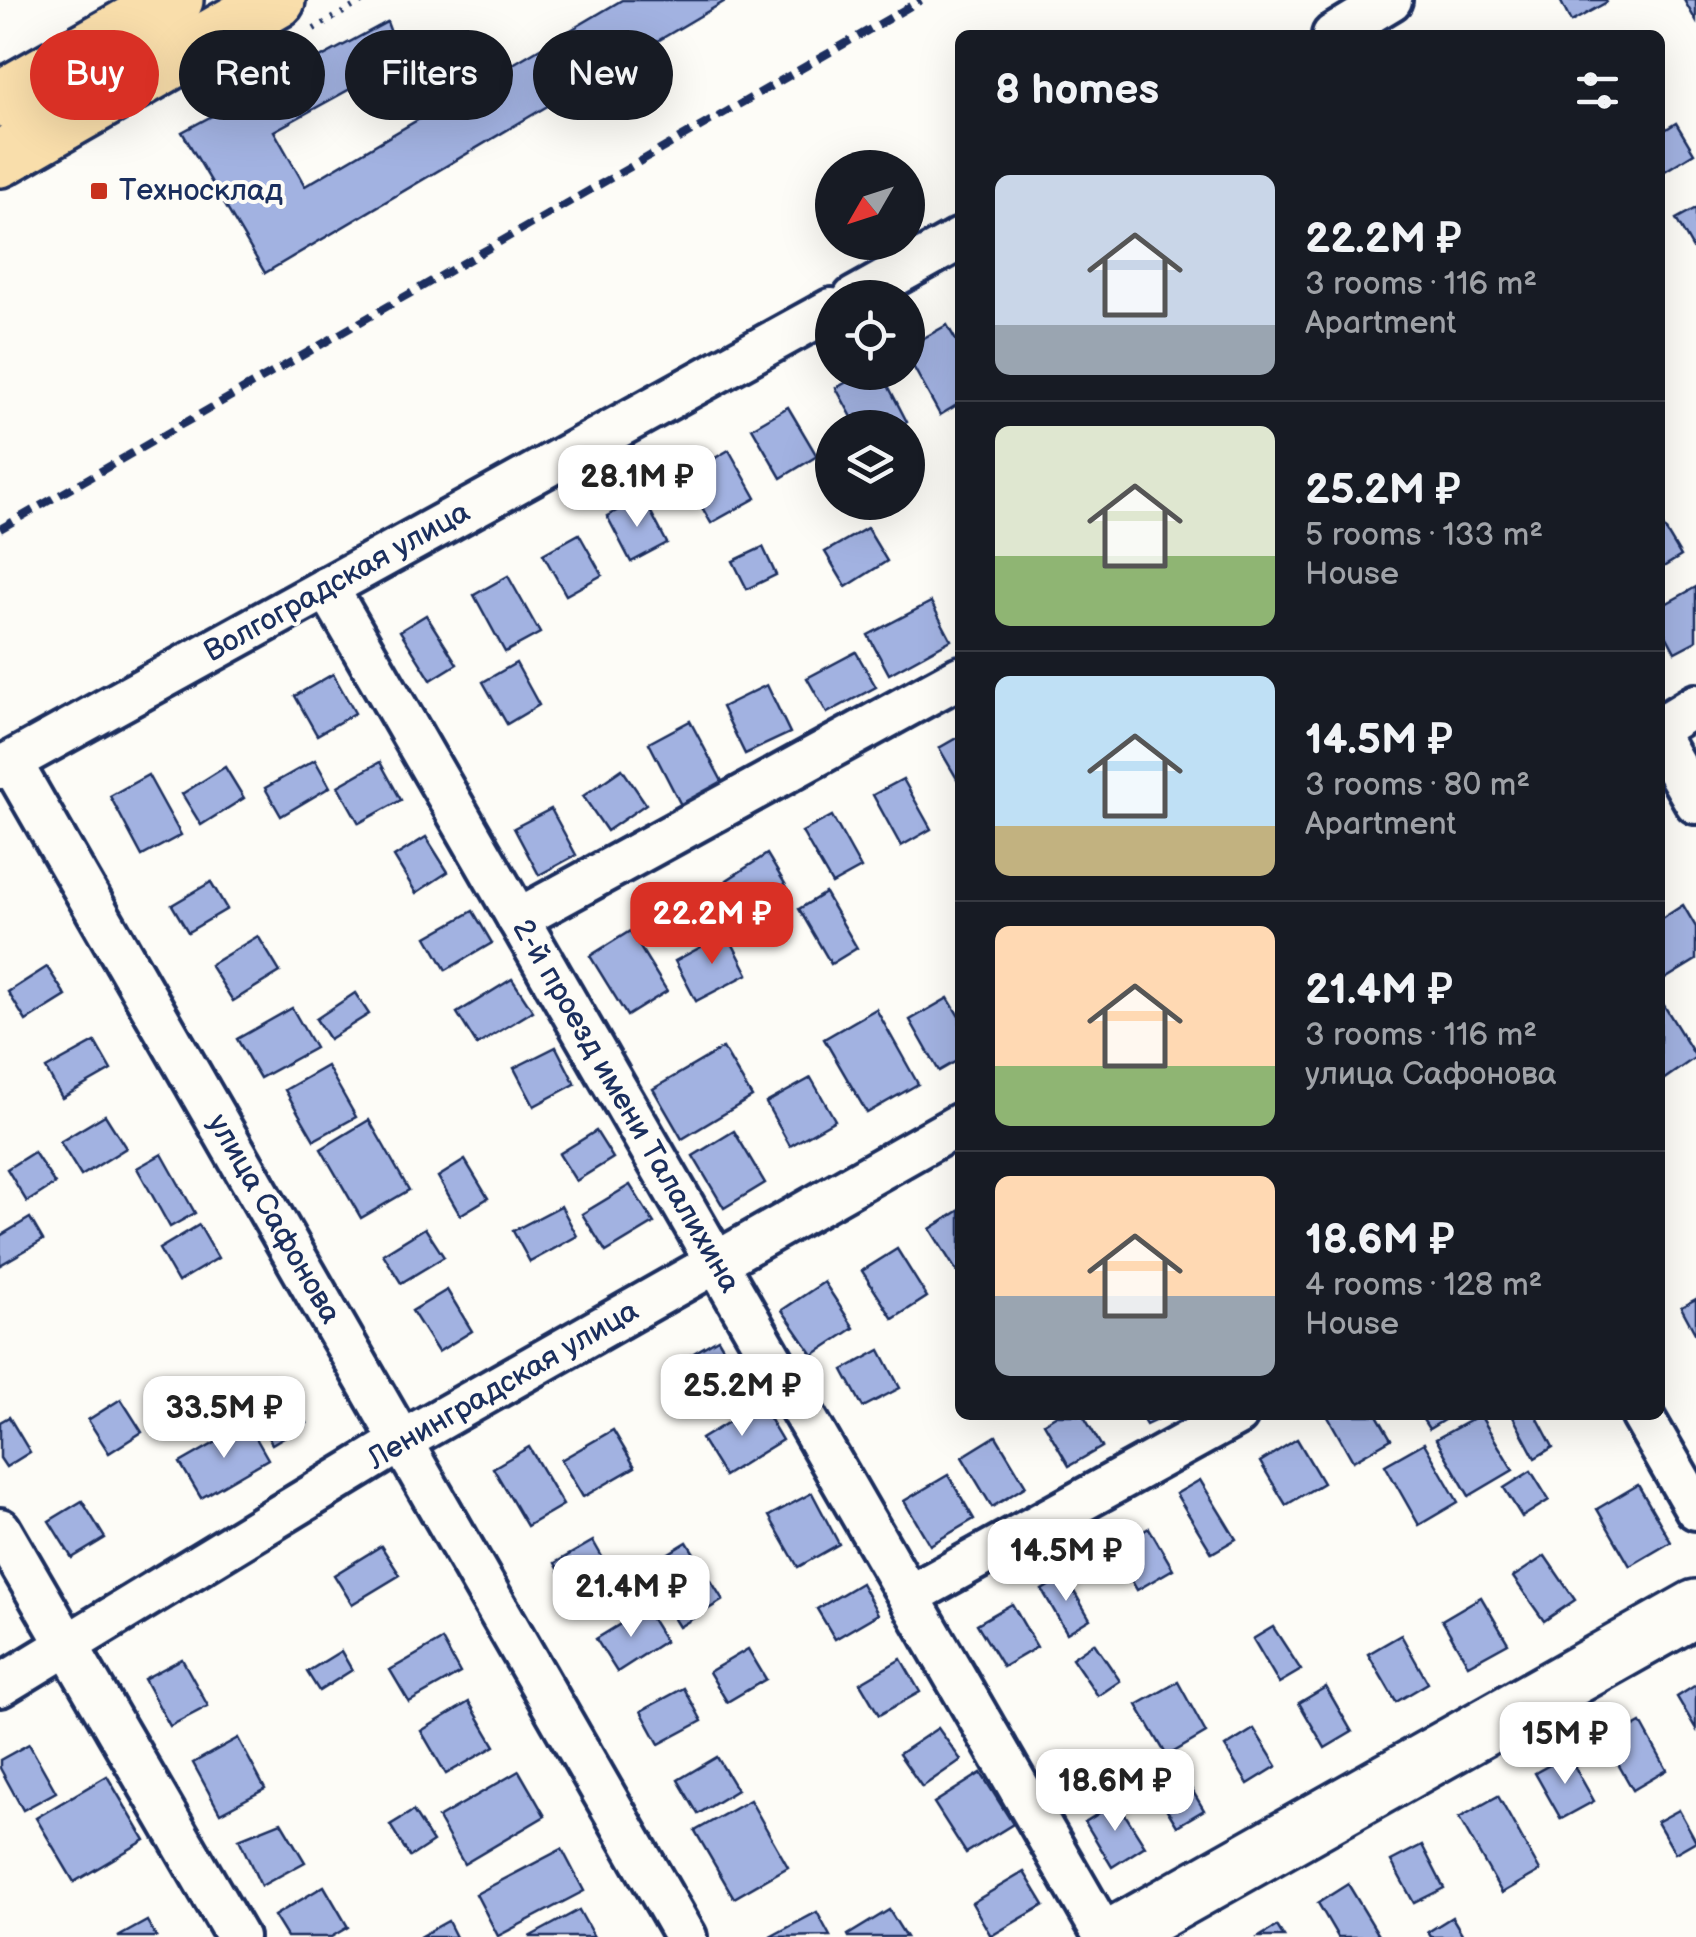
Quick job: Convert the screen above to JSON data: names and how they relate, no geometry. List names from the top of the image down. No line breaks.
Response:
{"streets":{"street":["Волгоградская улица","2-й проезд имени Талалихина","улица Сафонова","Ленинградская улица"]},"crossings":[["Волгоградская улица","2-й проезд имени Талалихина"],["Волгоградская улица","улица Сафонова"],["2-й проезд имени Талалихина","Ленинградская улица"],["улица Сафонова","Ленинградская улица"]],"places":{"transit":["Техносклад"]},"north":"bottom left","page":{"chip":["Buy","Rent","Filters","New"],"heading":"8 homes","list":[{"name":"22.2M ₽","note":"3 rooms · 116 m² · Apartment"},{"name":"25.2M ₽","note":"5 rooms · 133 m² · House"},{"name":"14.5M ₽","note":"3 rooms · 80 m² · Apartment"},{"name":"21.4M ₽","note":"3 rooms · 116 m² · улица Сафонова"},{"name":"18.6M ₽","note":"4 rooms · 128 m² · House"}],"price":["28.1M ₽","22.2M ₽","25.2M ₽","33.5M ₽","14.5M ₽","21.4M ₽","15M ₽","18.6M ₽"]}}
